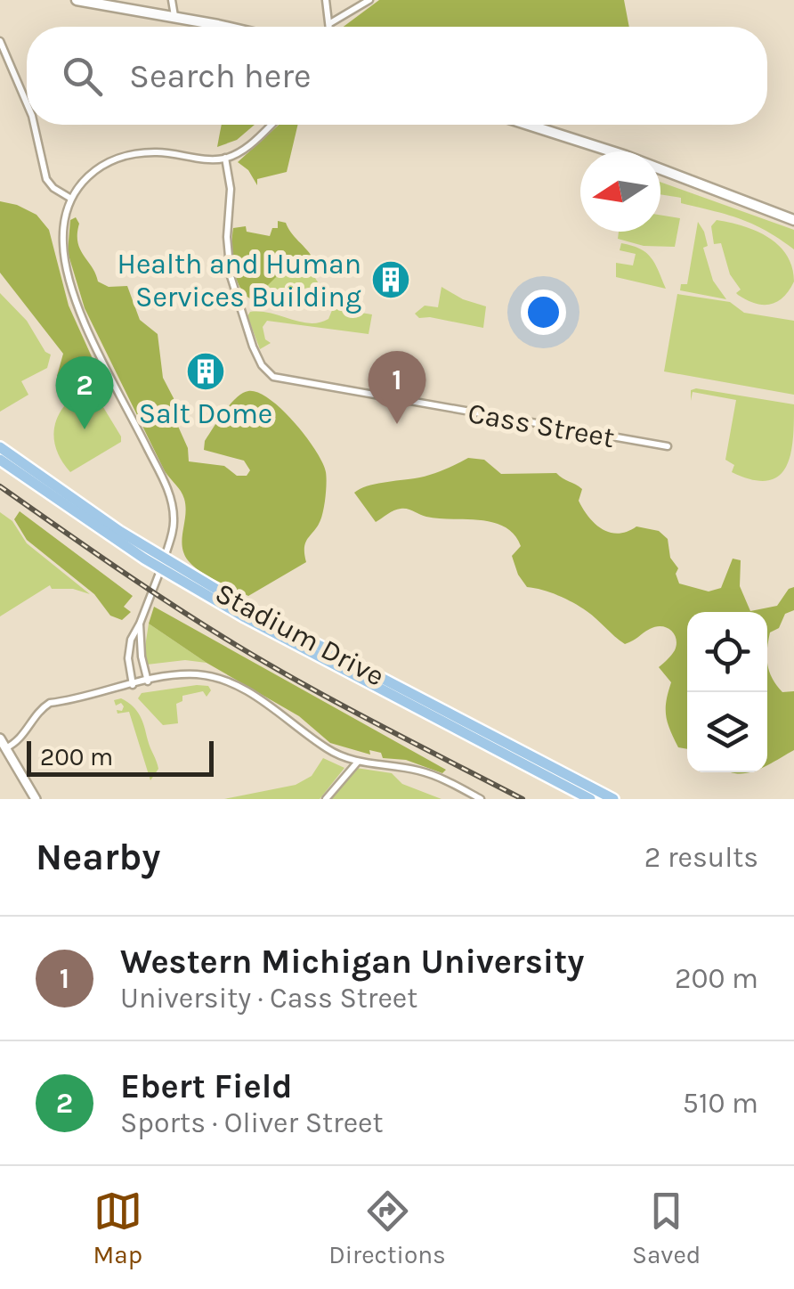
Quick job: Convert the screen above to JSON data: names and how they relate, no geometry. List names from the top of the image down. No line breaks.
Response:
{"streets":{"main road":["Stadium Drive"],"street":["Cass Street"]},"places":{"building":["Health and Human Services Building","Salt Dome"]},"scale_bar":"200 m","north":"left","page":{"search":"Search here","pins":["1","2"],"scale":"200 m","heading":["Nearby","2 results"],"list":[{"mark":"1","name":"Western Michigan University","note":"University · Cass Street","value":"200 m"},{"mark":"2","name":"Ebert Field","note":"Sports · Oliver Street","value":"510 m"}],"nav":["Map","Directions","Saved"]}}
